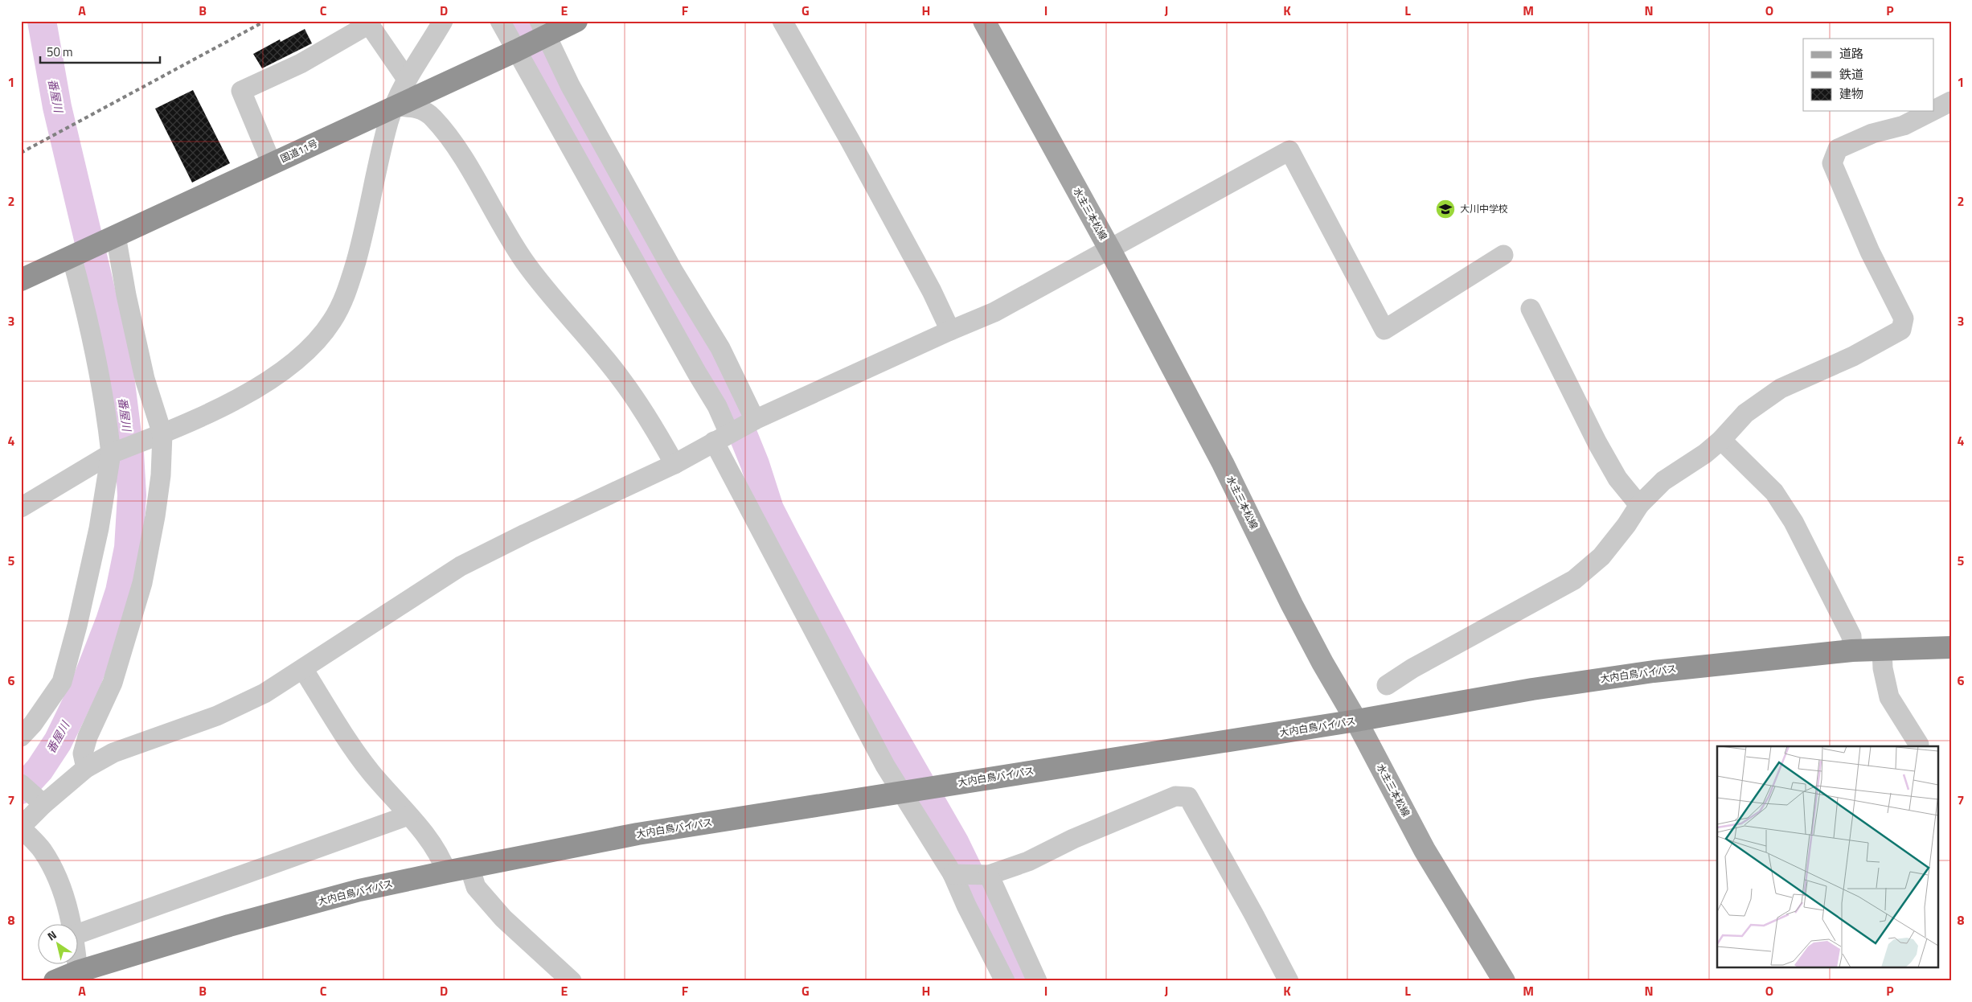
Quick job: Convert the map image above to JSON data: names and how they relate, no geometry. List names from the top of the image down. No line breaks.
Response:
{"streets":{"highway":["国道11号","大内白鳥バイパス"],"main road":["水主三本松線"]},"crossings":[["水主三本松線","大内白鳥バイパス"]],"water":["番屋川"],"places":{"school or university":["大川中学校"]},"legend":["道路","鉄道","建物"],"scale_bar":"50 m","north":"top left","grid":{"columns":["A","B","C","D","E","F","G","H","I","J","K","L","M","N","O","P"],"rows":["1","2","3","4","5","6","7","8"]}}
